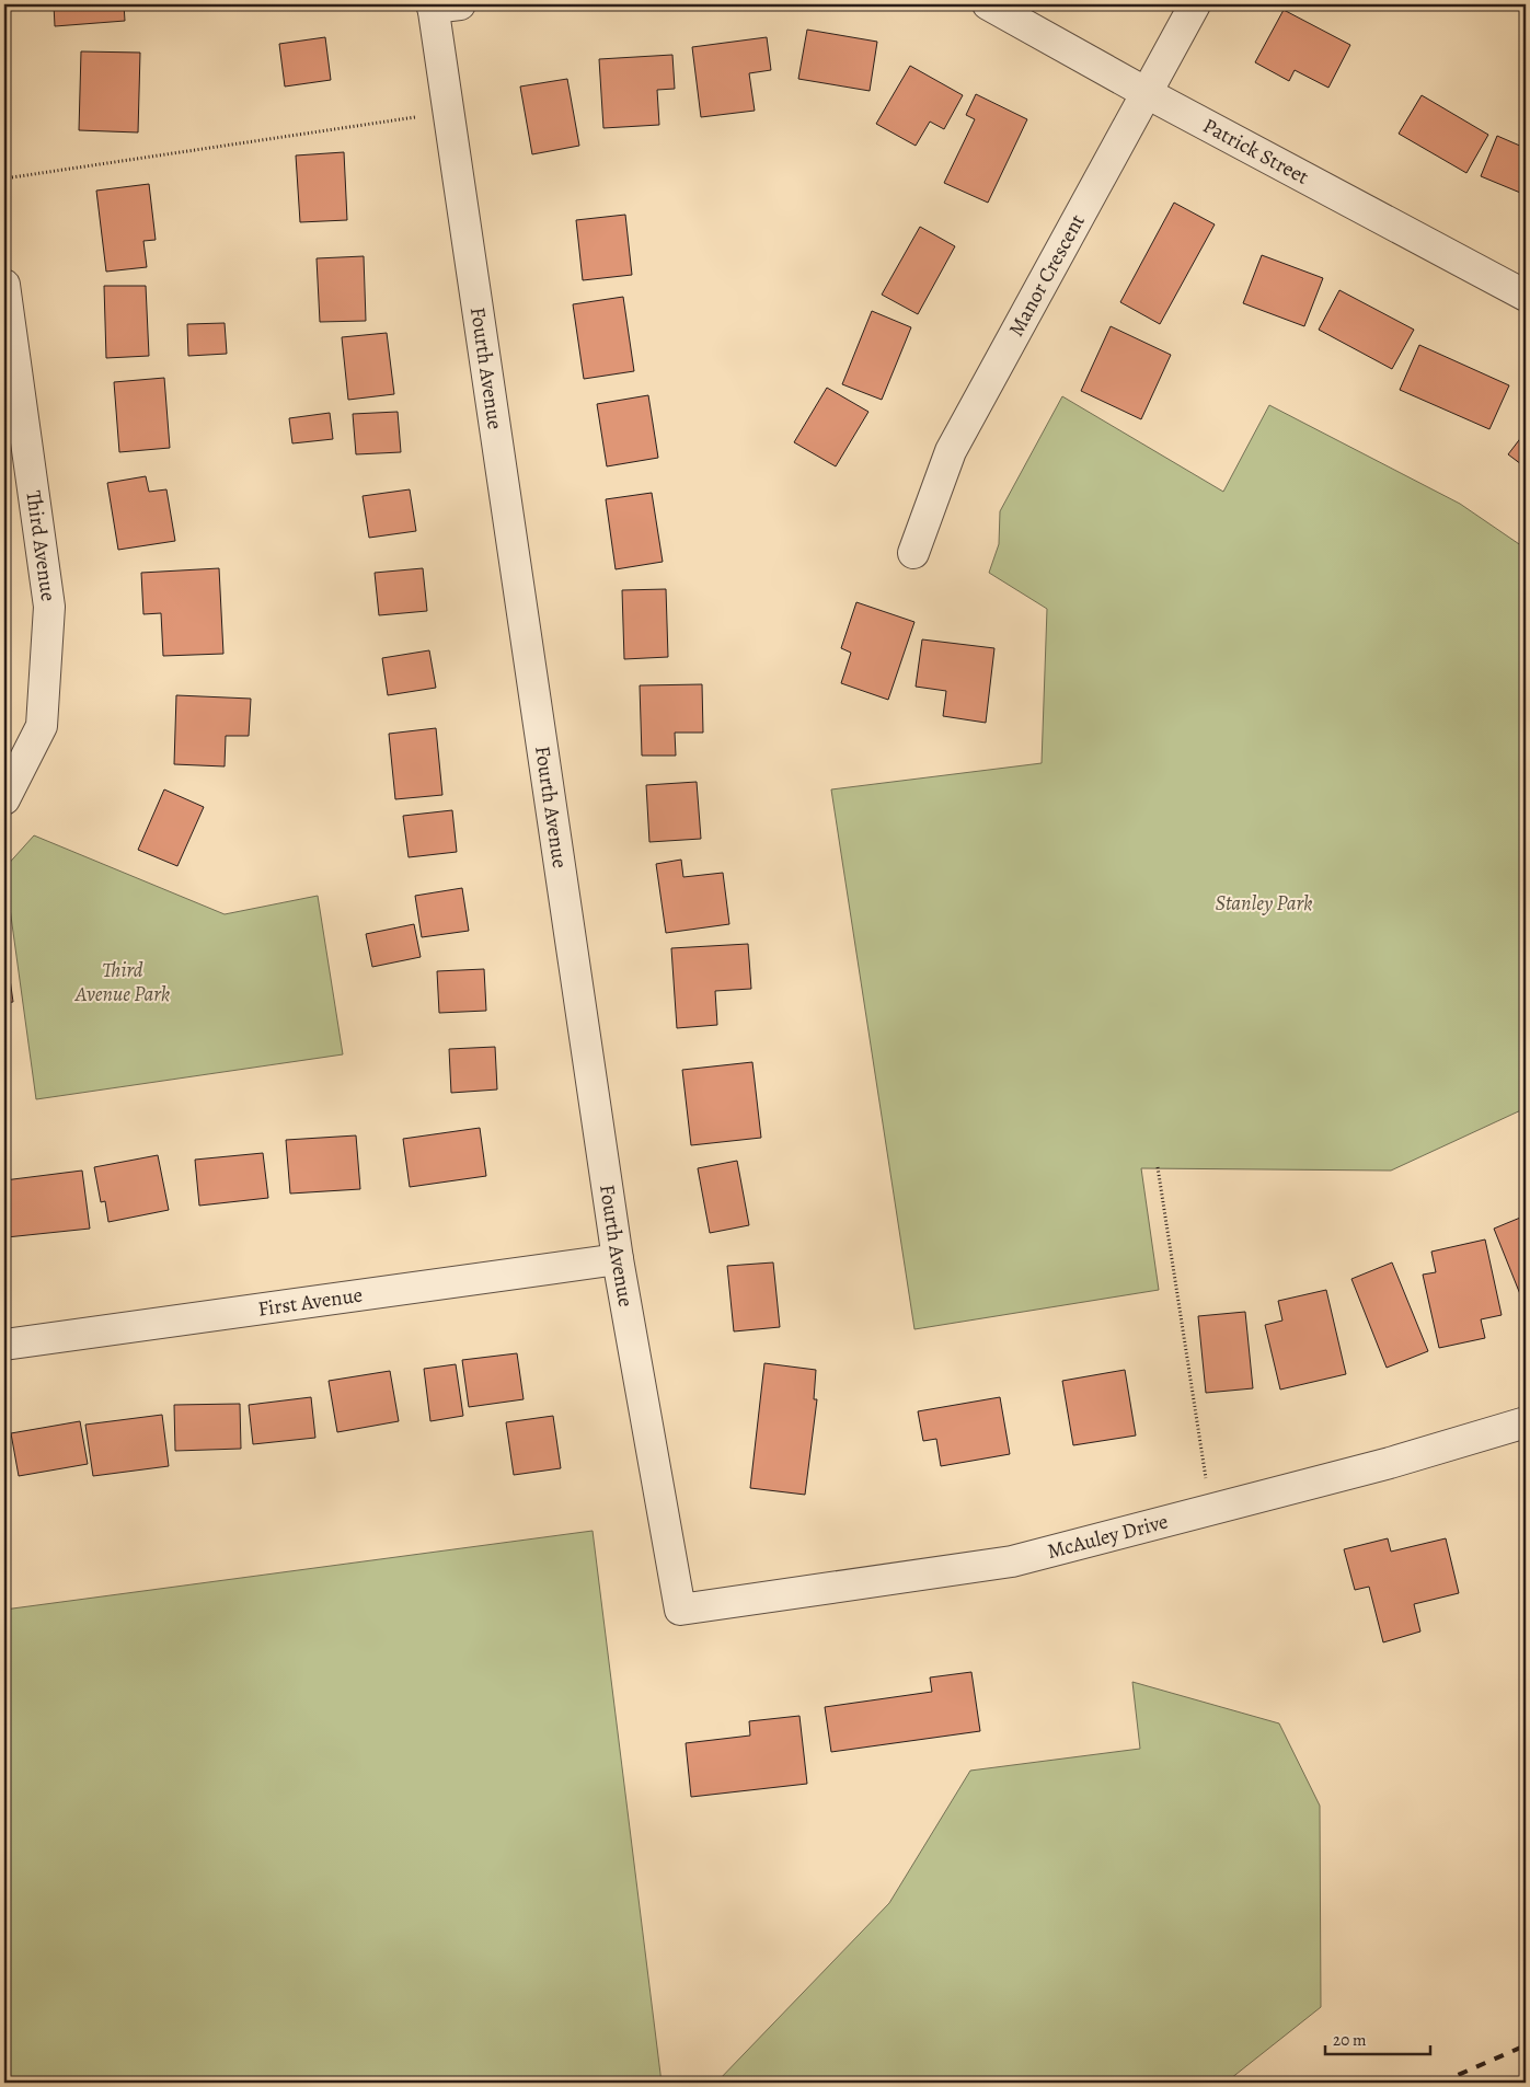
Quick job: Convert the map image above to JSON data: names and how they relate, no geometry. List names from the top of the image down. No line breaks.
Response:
{"streets":{"street":["Patrick Street","Manor Crescent","Fourth Avenue","Third Avenue","First Avenue","McAuley Drive"]},"crossings":[["Patrick Street","Manor Crescent"],["Fourth Avenue","First Avenue"],["Fourth Avenue","McAuley Drive"]],"parks":["Stanley Park","Third Avenue Park"],"scale_bar":"20 m"}
